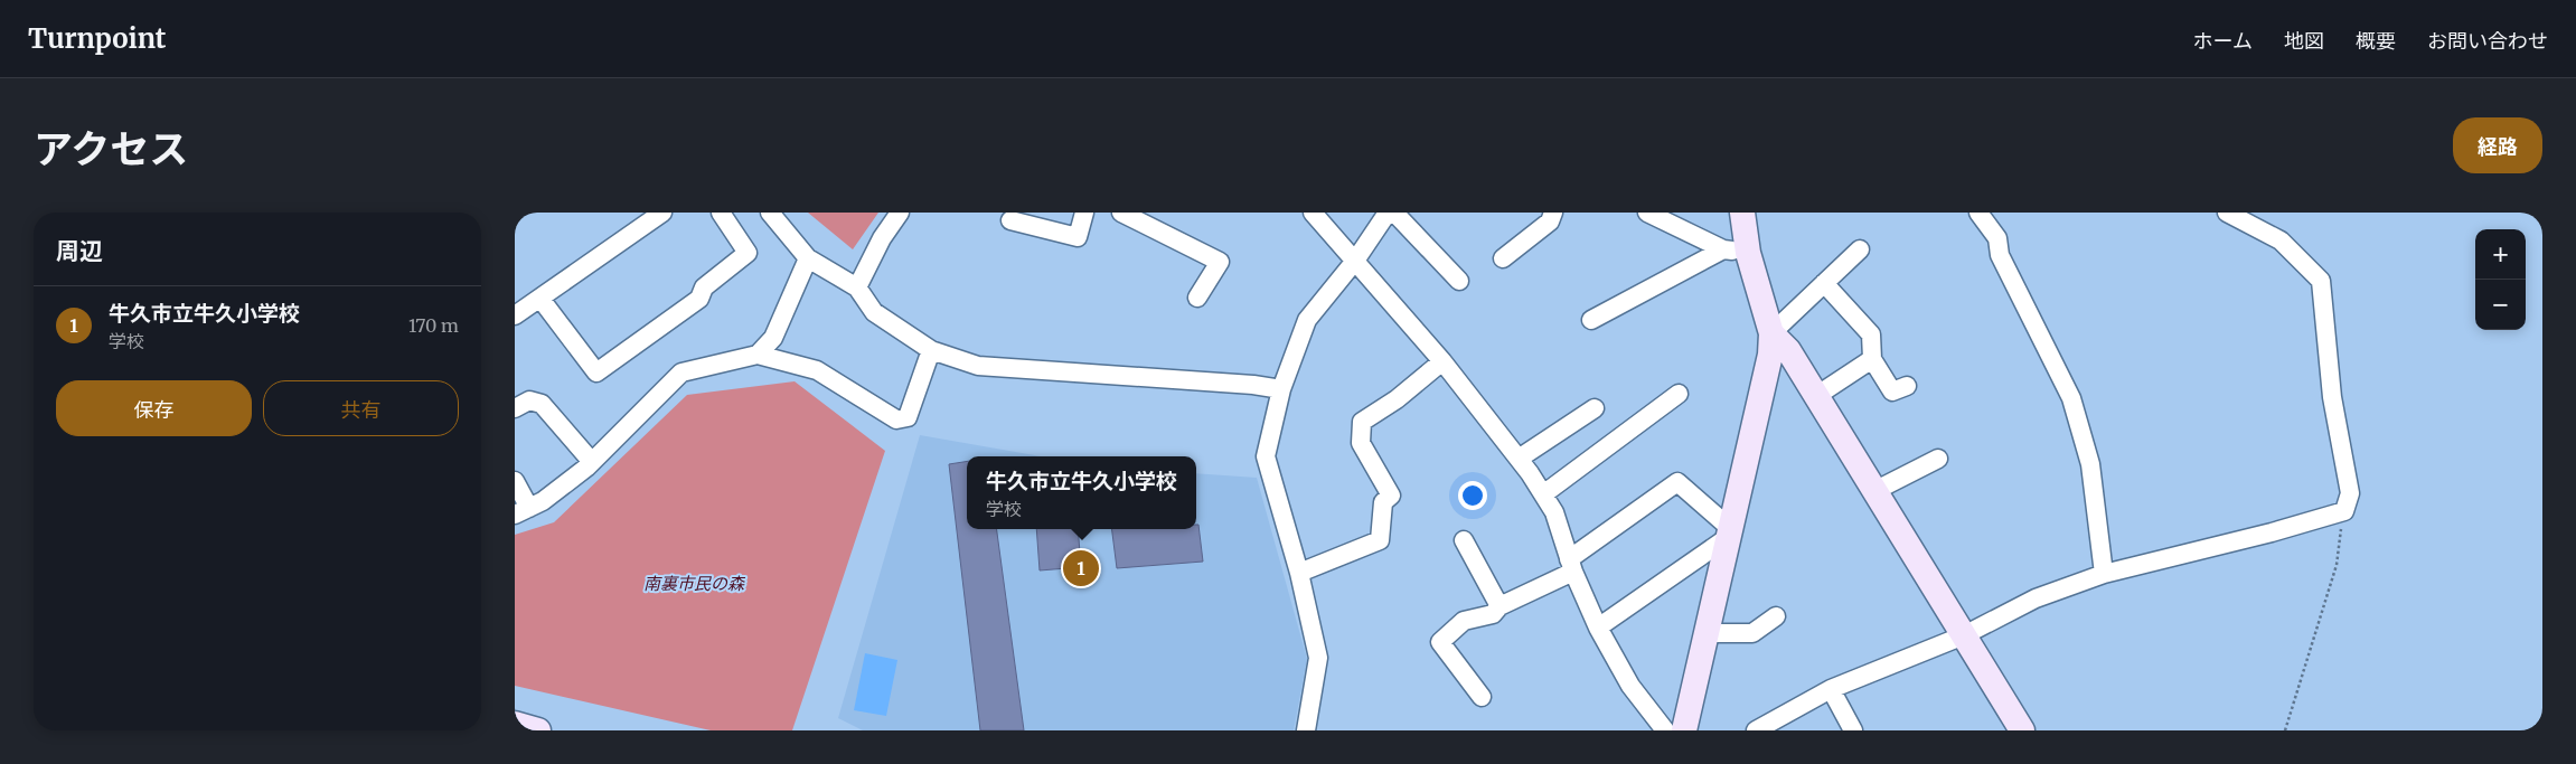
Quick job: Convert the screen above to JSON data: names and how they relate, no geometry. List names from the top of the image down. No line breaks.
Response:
{"parks":["南裏市民の森"],"page":{"header":"Turnpoint","nav":["ホーム","地図","概要","お問い合わせ"],"title":"アクセス","buttons":["経路",["保存","共有"]],"heading":"周辺","map_buttons":["+","−"],"list":[{"mark":"1","name":"牛久市立牛久小学校","note":"学校","value":"170 m"}],"popup":["牛久市立牛久小学校","学校"],"pins":"1"}}
